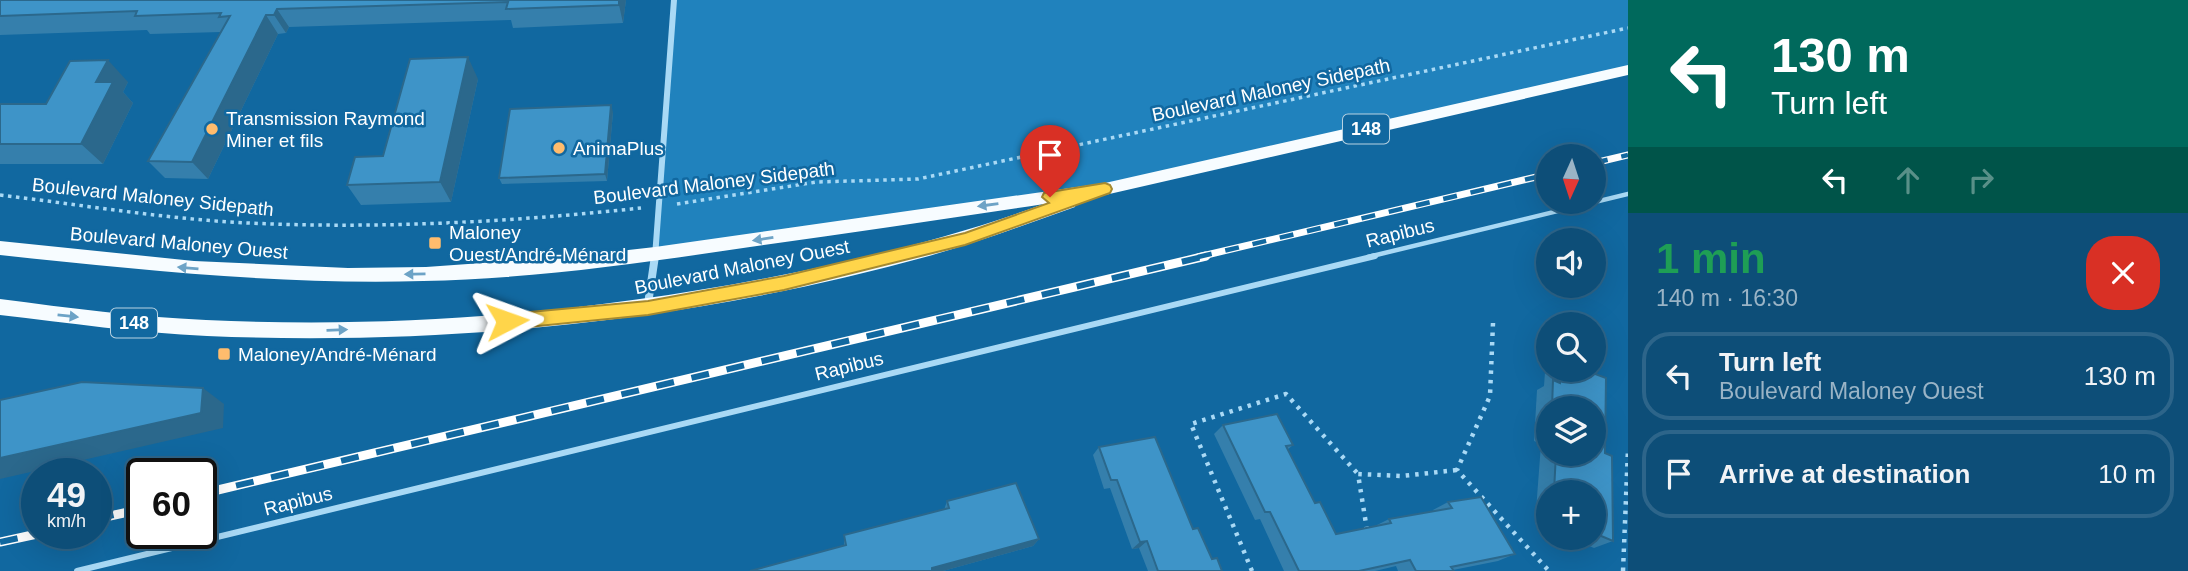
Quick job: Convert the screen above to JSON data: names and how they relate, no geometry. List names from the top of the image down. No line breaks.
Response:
{"streets":{"main road":["148","Boulevard Maloney Ouest"],"lane":["Rapibus"],"path":["Boulevard Maloney Sidepath"]},"places":{"other":["Transmission Raymond Miner et fils","AnimaPlus"],"transit":["Maloney Ouest/André-Ménard","Maloney/André-Ménard"]},"north":"bottom","page":{"turn":["130 m","Turn left"],"map_buttons":"+","heading":["1 min","140 m · 16:30"],"list":[{"name":"Turn left","note":"Boulevard Maloney Ouest","value":"130 m"},{"name":"Arrive at destination","value":"10 m"}],"speed":"49 km/h","limit":"60"}}
